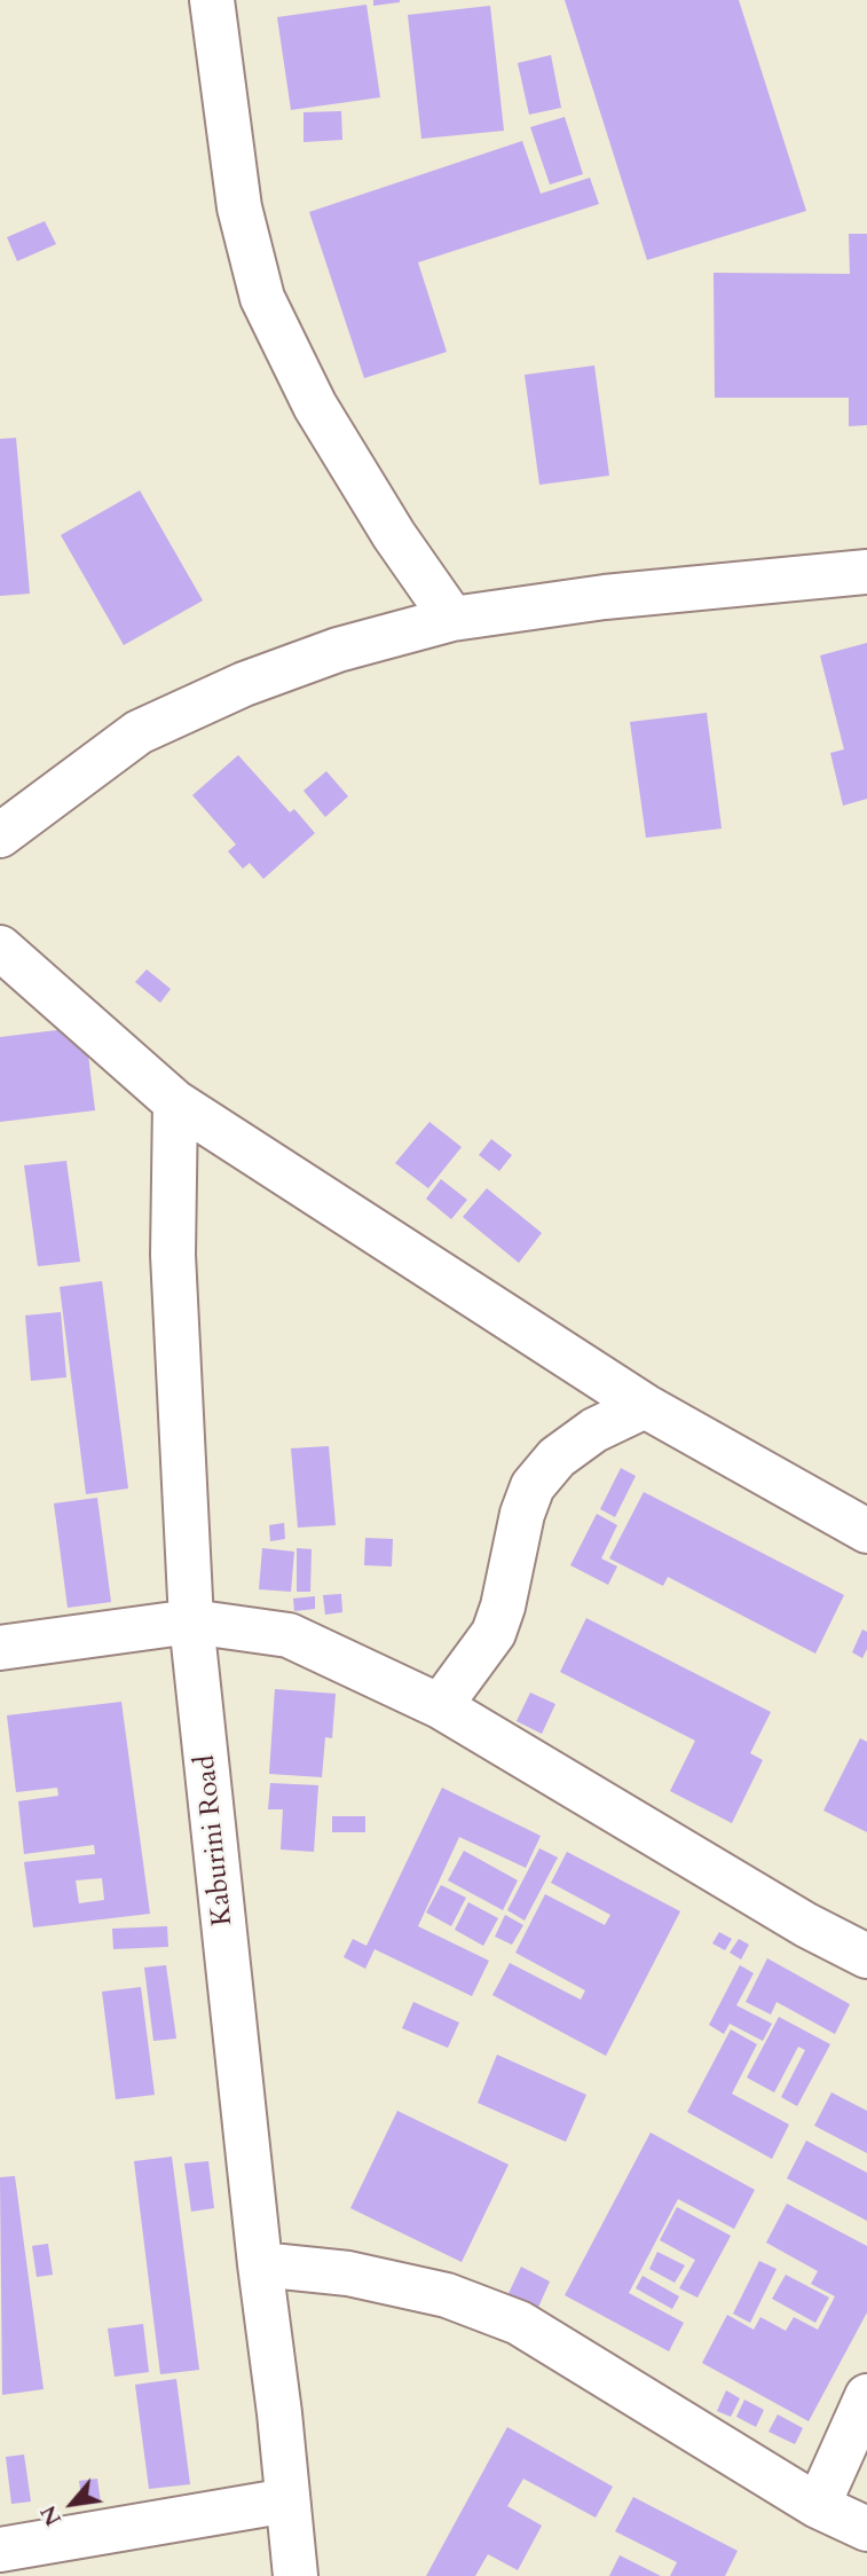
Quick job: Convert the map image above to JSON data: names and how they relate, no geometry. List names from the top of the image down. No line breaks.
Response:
{"streets":{"street":["Kaburini Road"]},"north":"bottom left"}
